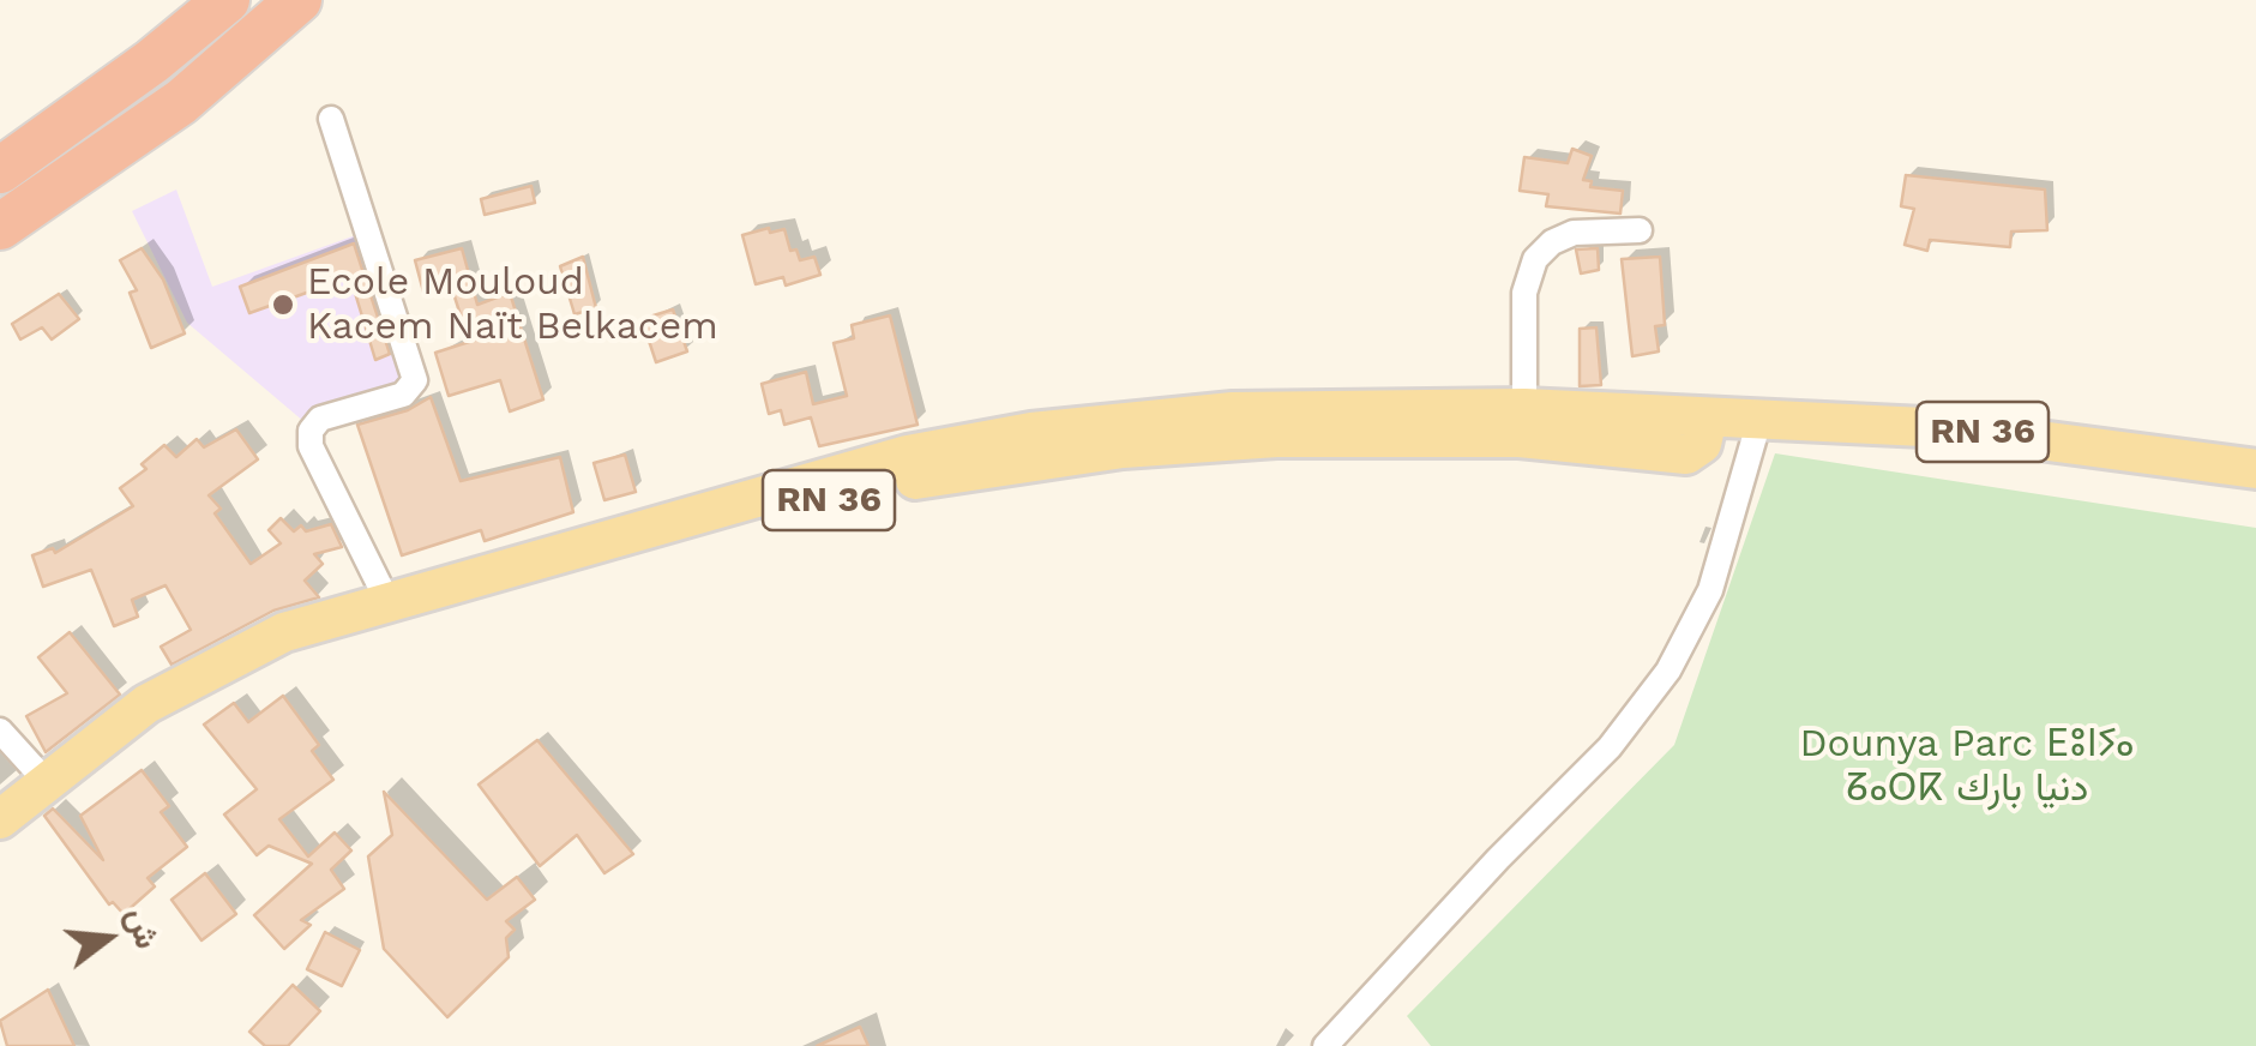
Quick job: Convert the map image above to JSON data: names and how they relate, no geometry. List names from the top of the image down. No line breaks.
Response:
{"streets":{"main road":["RN 36"]},"parks":["Dounya Parc ⴹⵓⵏⵢⴰ ⵒⴰⵔⴽ دنيا بارك"],"places":["Ecole Mouloud Kacem Naït Belkacem"],"north":"right"}
